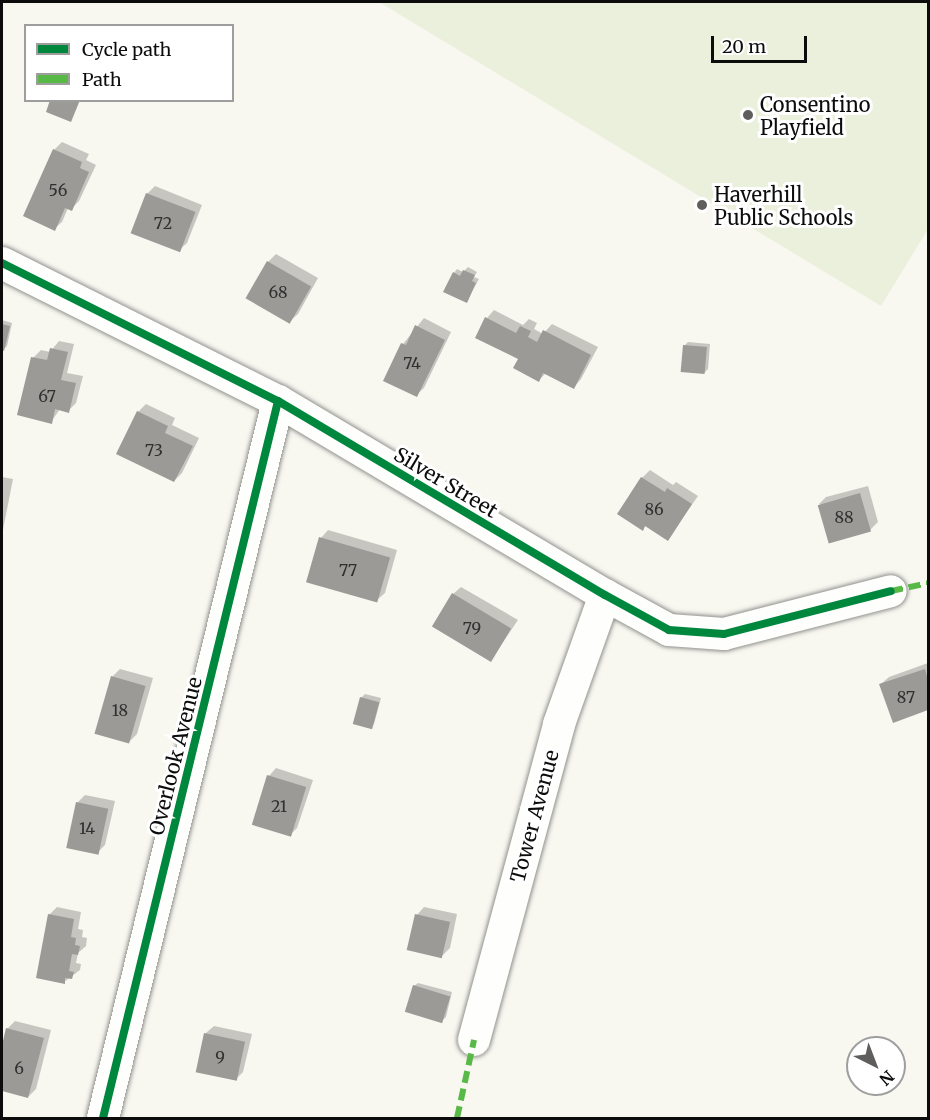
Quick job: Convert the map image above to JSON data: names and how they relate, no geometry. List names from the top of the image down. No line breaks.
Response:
{"streets":{"street":["Silver Street","Overlook Avenue","Tower Avenue"]},"crossings":[["Silver Street","Overlook Avenue"],["Silver Street","Tower Avenue"]],"places":["Consentino Playfield","Haverhill Public Schools"],"house_numbers":["56","72","68","74","67","73","86","88","77","79","87","18","21","14","9","6"],"legend":["Cycle path","Path"],"scale_bar":"20 m","north":"bottom right"}
